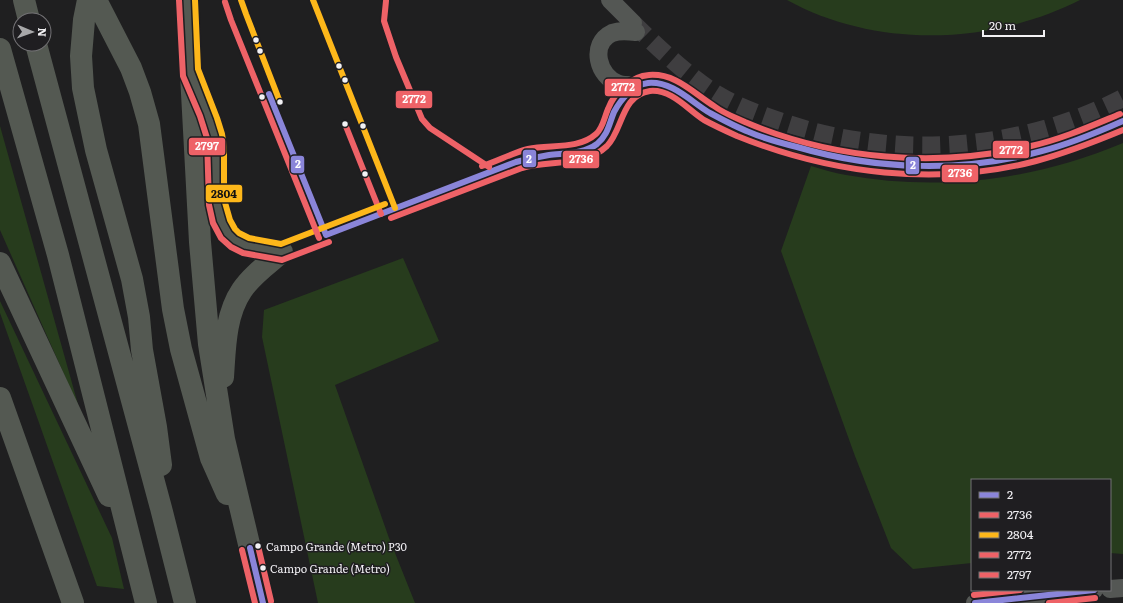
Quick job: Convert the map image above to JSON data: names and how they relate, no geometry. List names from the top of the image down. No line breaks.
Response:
{"places":["Campo Grande (Metro) P30","Campo Grande (Metro)"],"lines":["transit line 2804","transit line 2797","transit line 2772","transit line 2","transit line 2736"],"legend":["2","2736","2804","2772","2797"],"scale_bar":"20 m","north":"right"}
